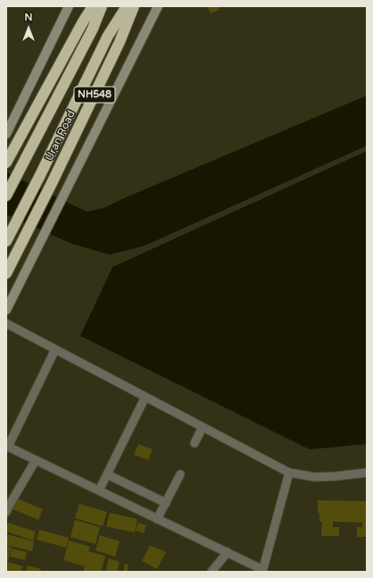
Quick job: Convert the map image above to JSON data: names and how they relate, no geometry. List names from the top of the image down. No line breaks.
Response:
{"streets":{"highway":["NH548","Uran Road"]},"north":"top"}
